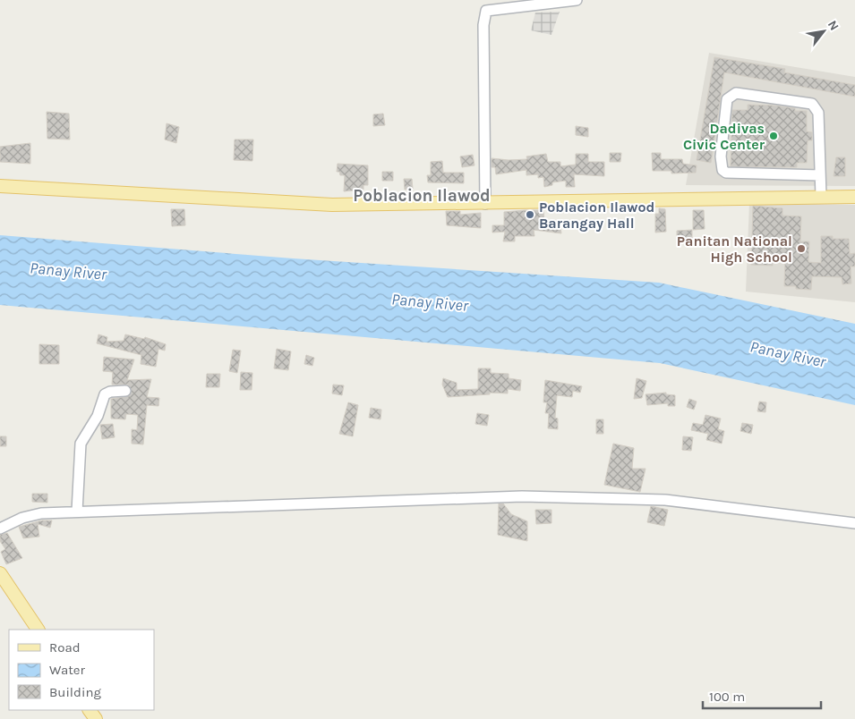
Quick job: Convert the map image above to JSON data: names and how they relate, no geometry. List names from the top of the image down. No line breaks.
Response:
{"districts":["Poblacion Ilawod"],"water":["Panay River"],"places":["Dadivas Civic Center","Poblacion Ilawod Barangay Hall","Panitan National High School"],"legend":["Road","Water","Building"],"scale_bar":"100 m","north":"top right"}
